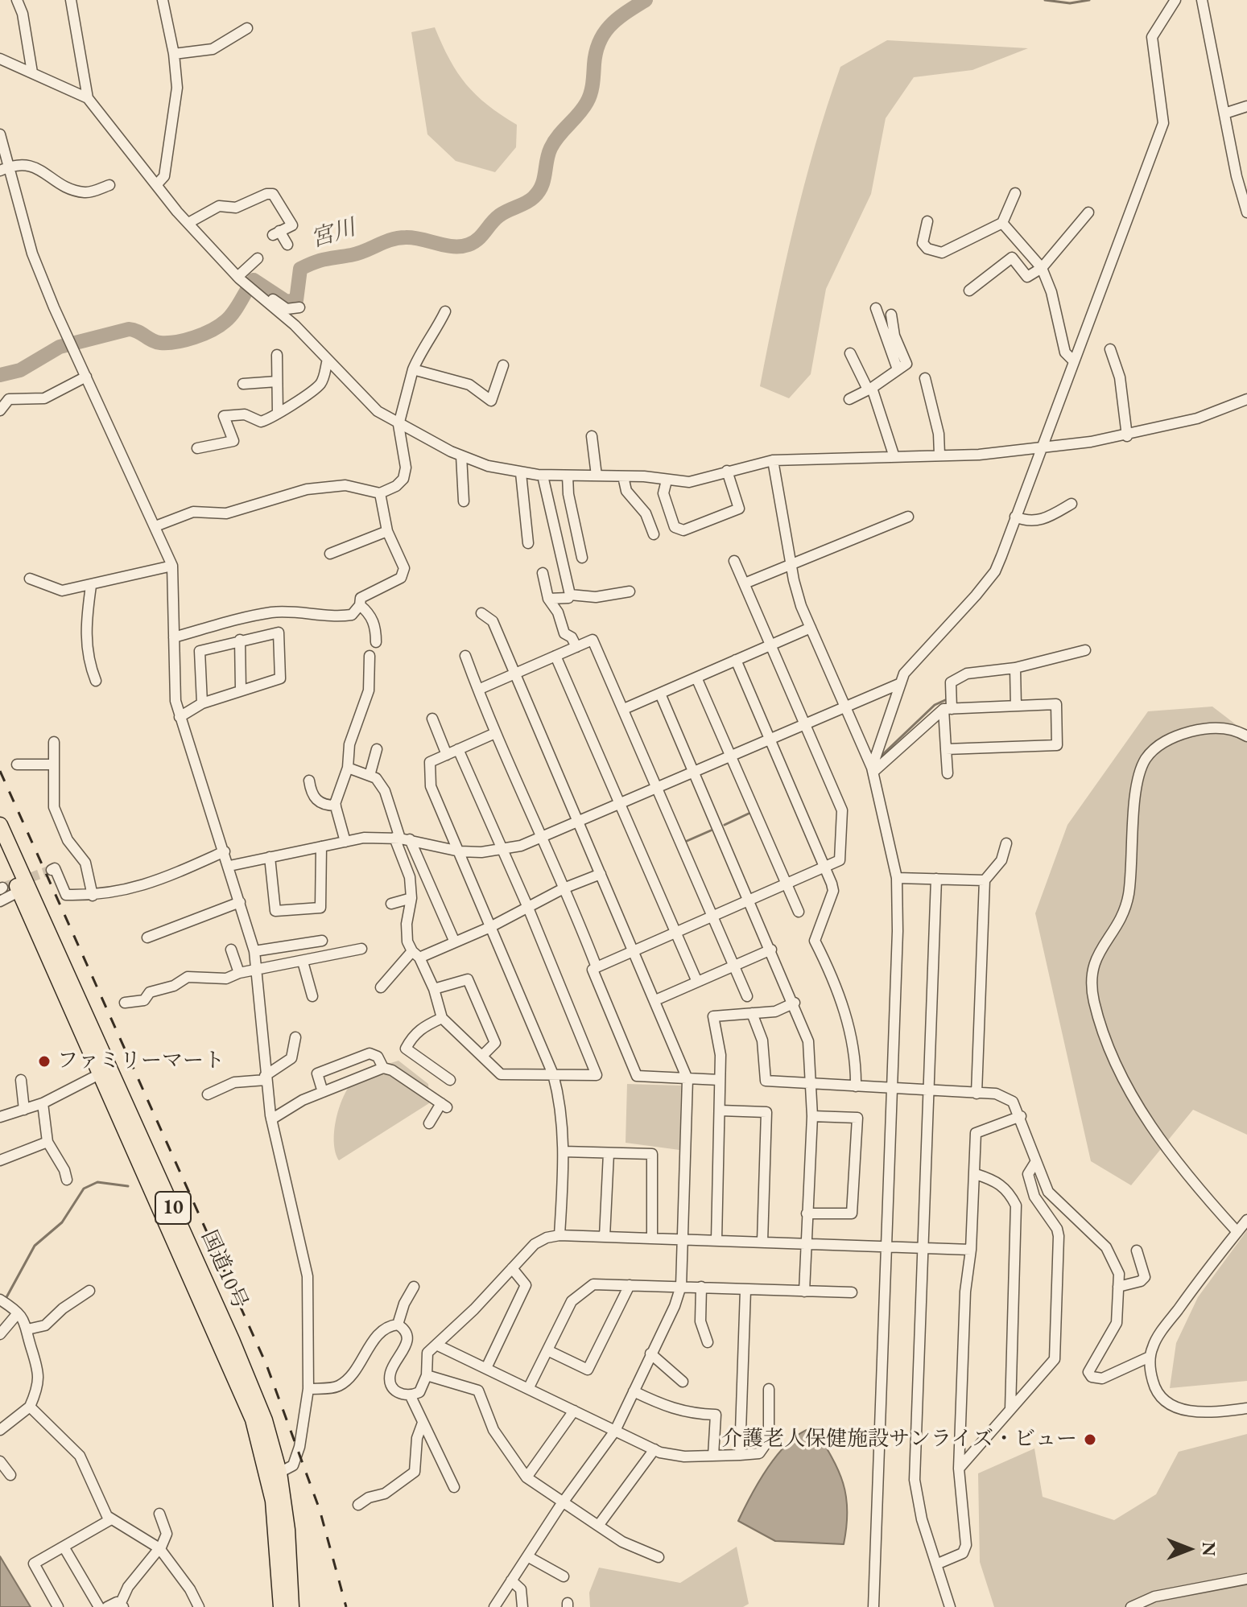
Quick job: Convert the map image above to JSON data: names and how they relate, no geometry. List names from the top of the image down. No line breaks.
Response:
{"streets":{"highway":["10","国道10号"]},"water":["宮川"],"places":["ファミリーマート","介護老人保健施設サンライズ・ビュー"],"north":"right"}
